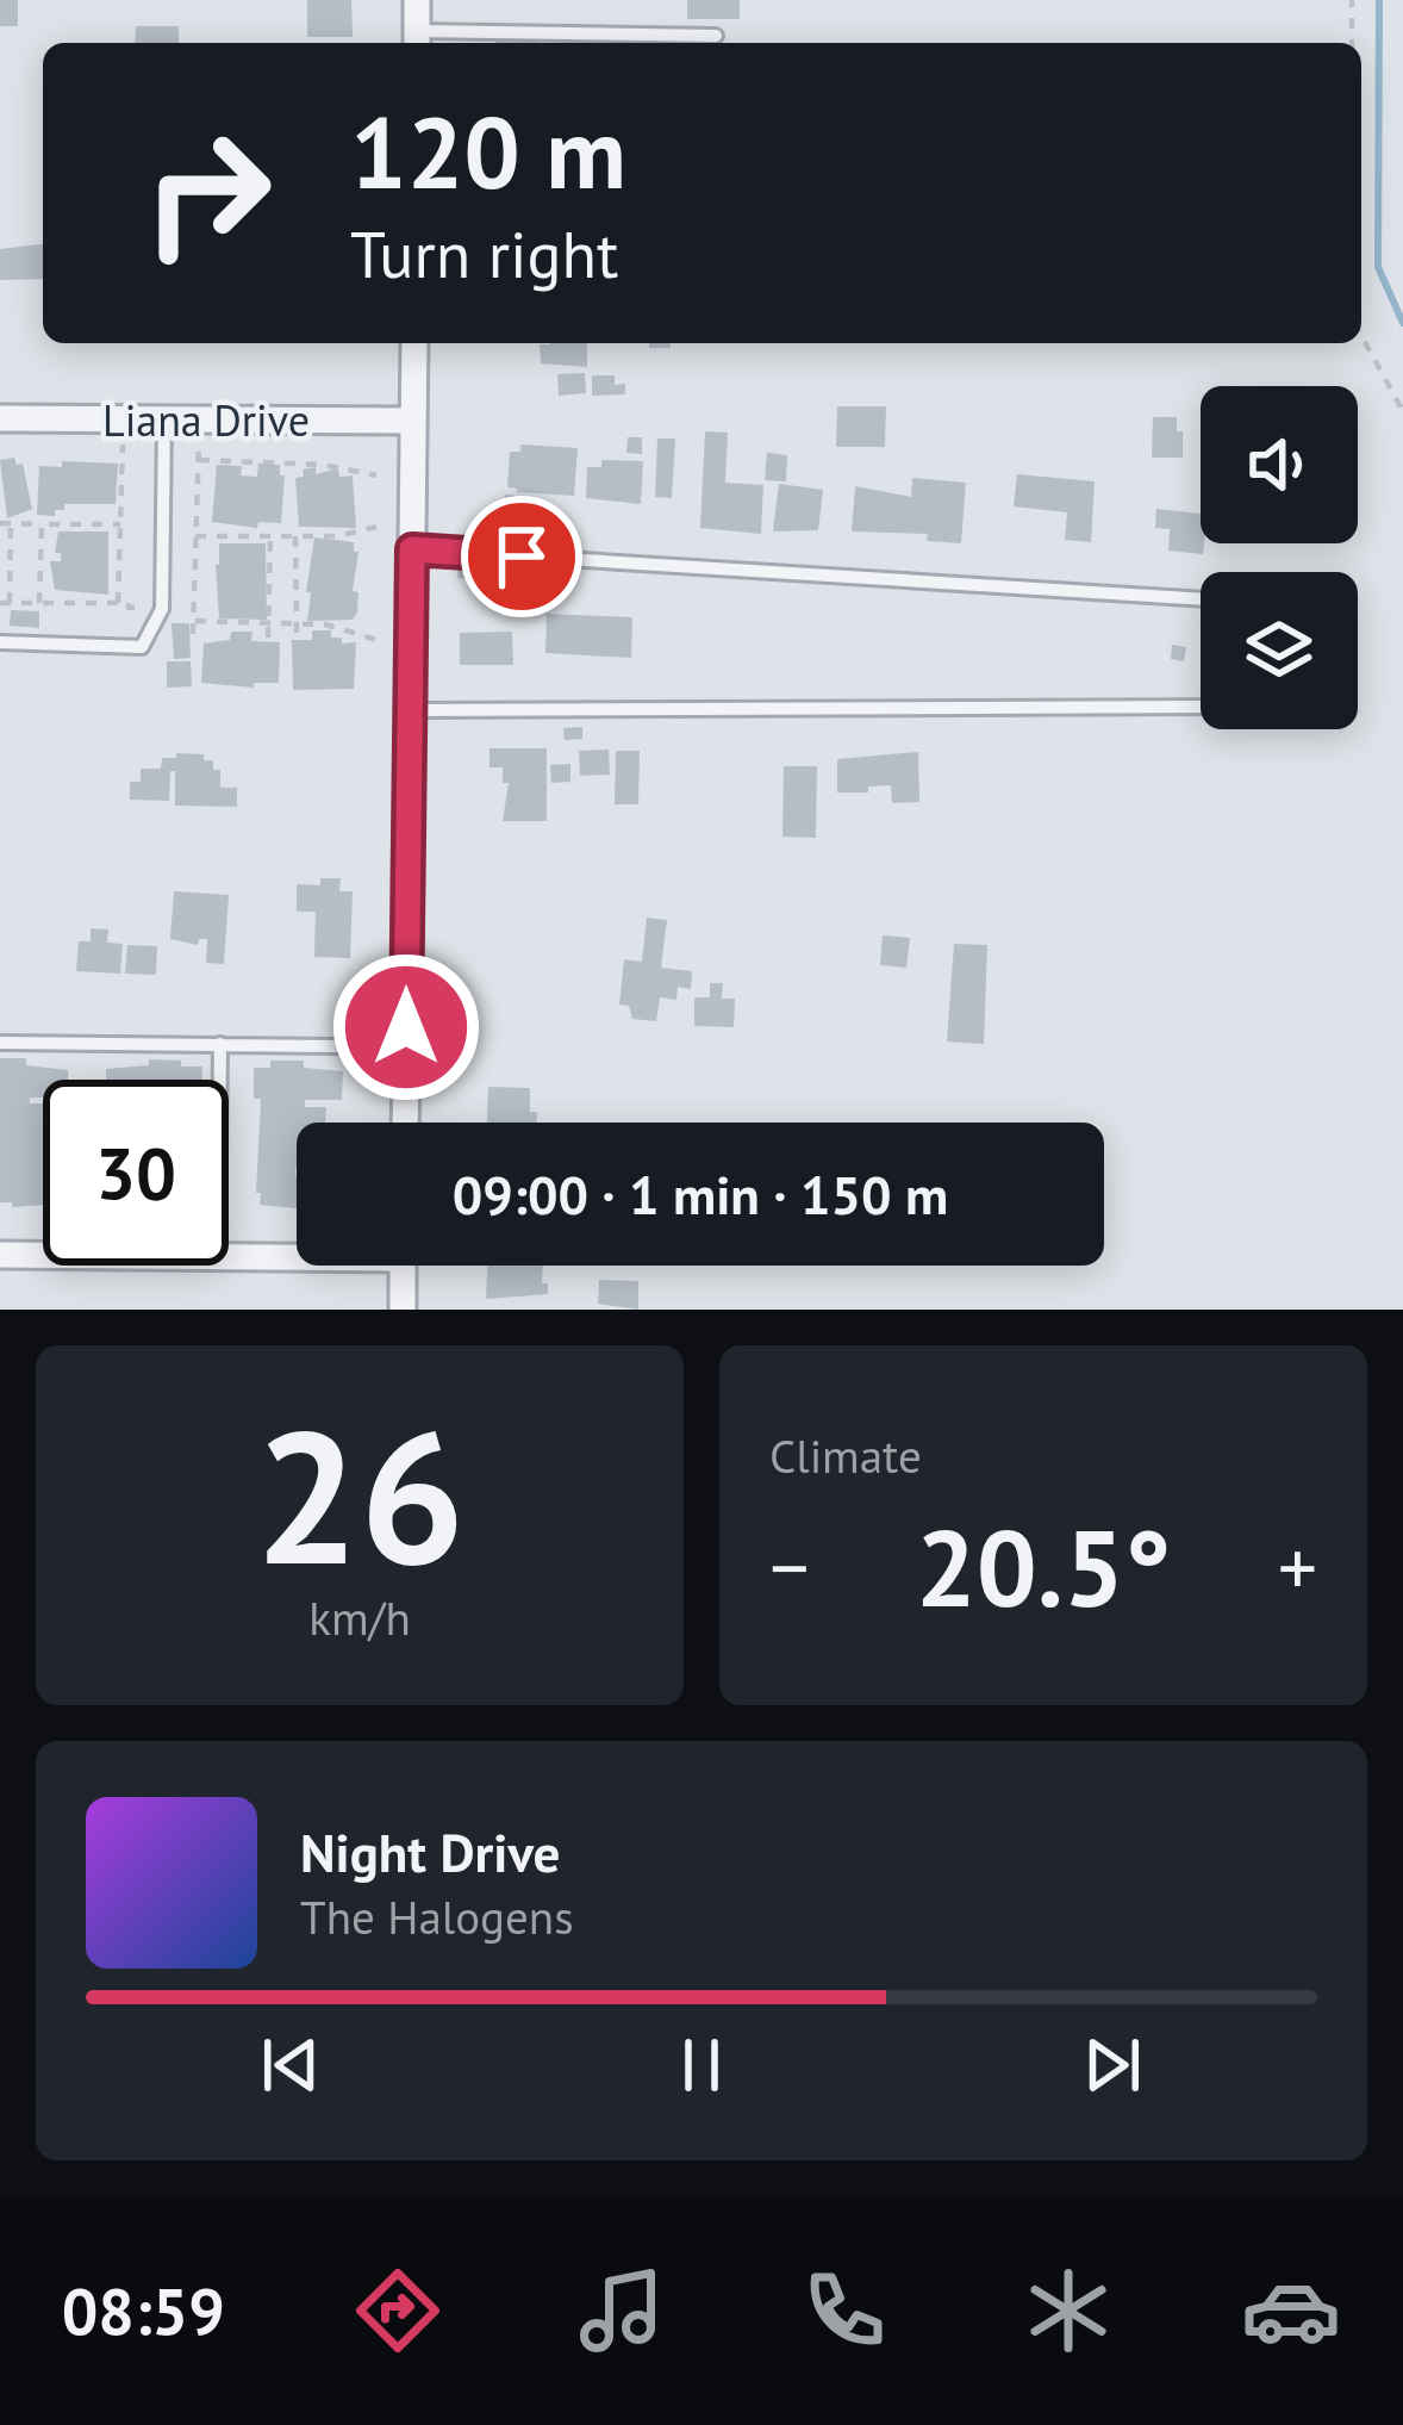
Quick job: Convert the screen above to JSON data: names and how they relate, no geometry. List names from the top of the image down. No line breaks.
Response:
{"streets":{"street":["Liana Drive"]},"page":{"turn":["120 m","Turn right"],"limit":"30","trip":"09:00 · 1 min · 150 m","tile":[["26","km/h"],"Climate"],"heat":["−","20.5°","+"],"song":["Night Drive","The Halogens"],"tabs":"08:59"}}
